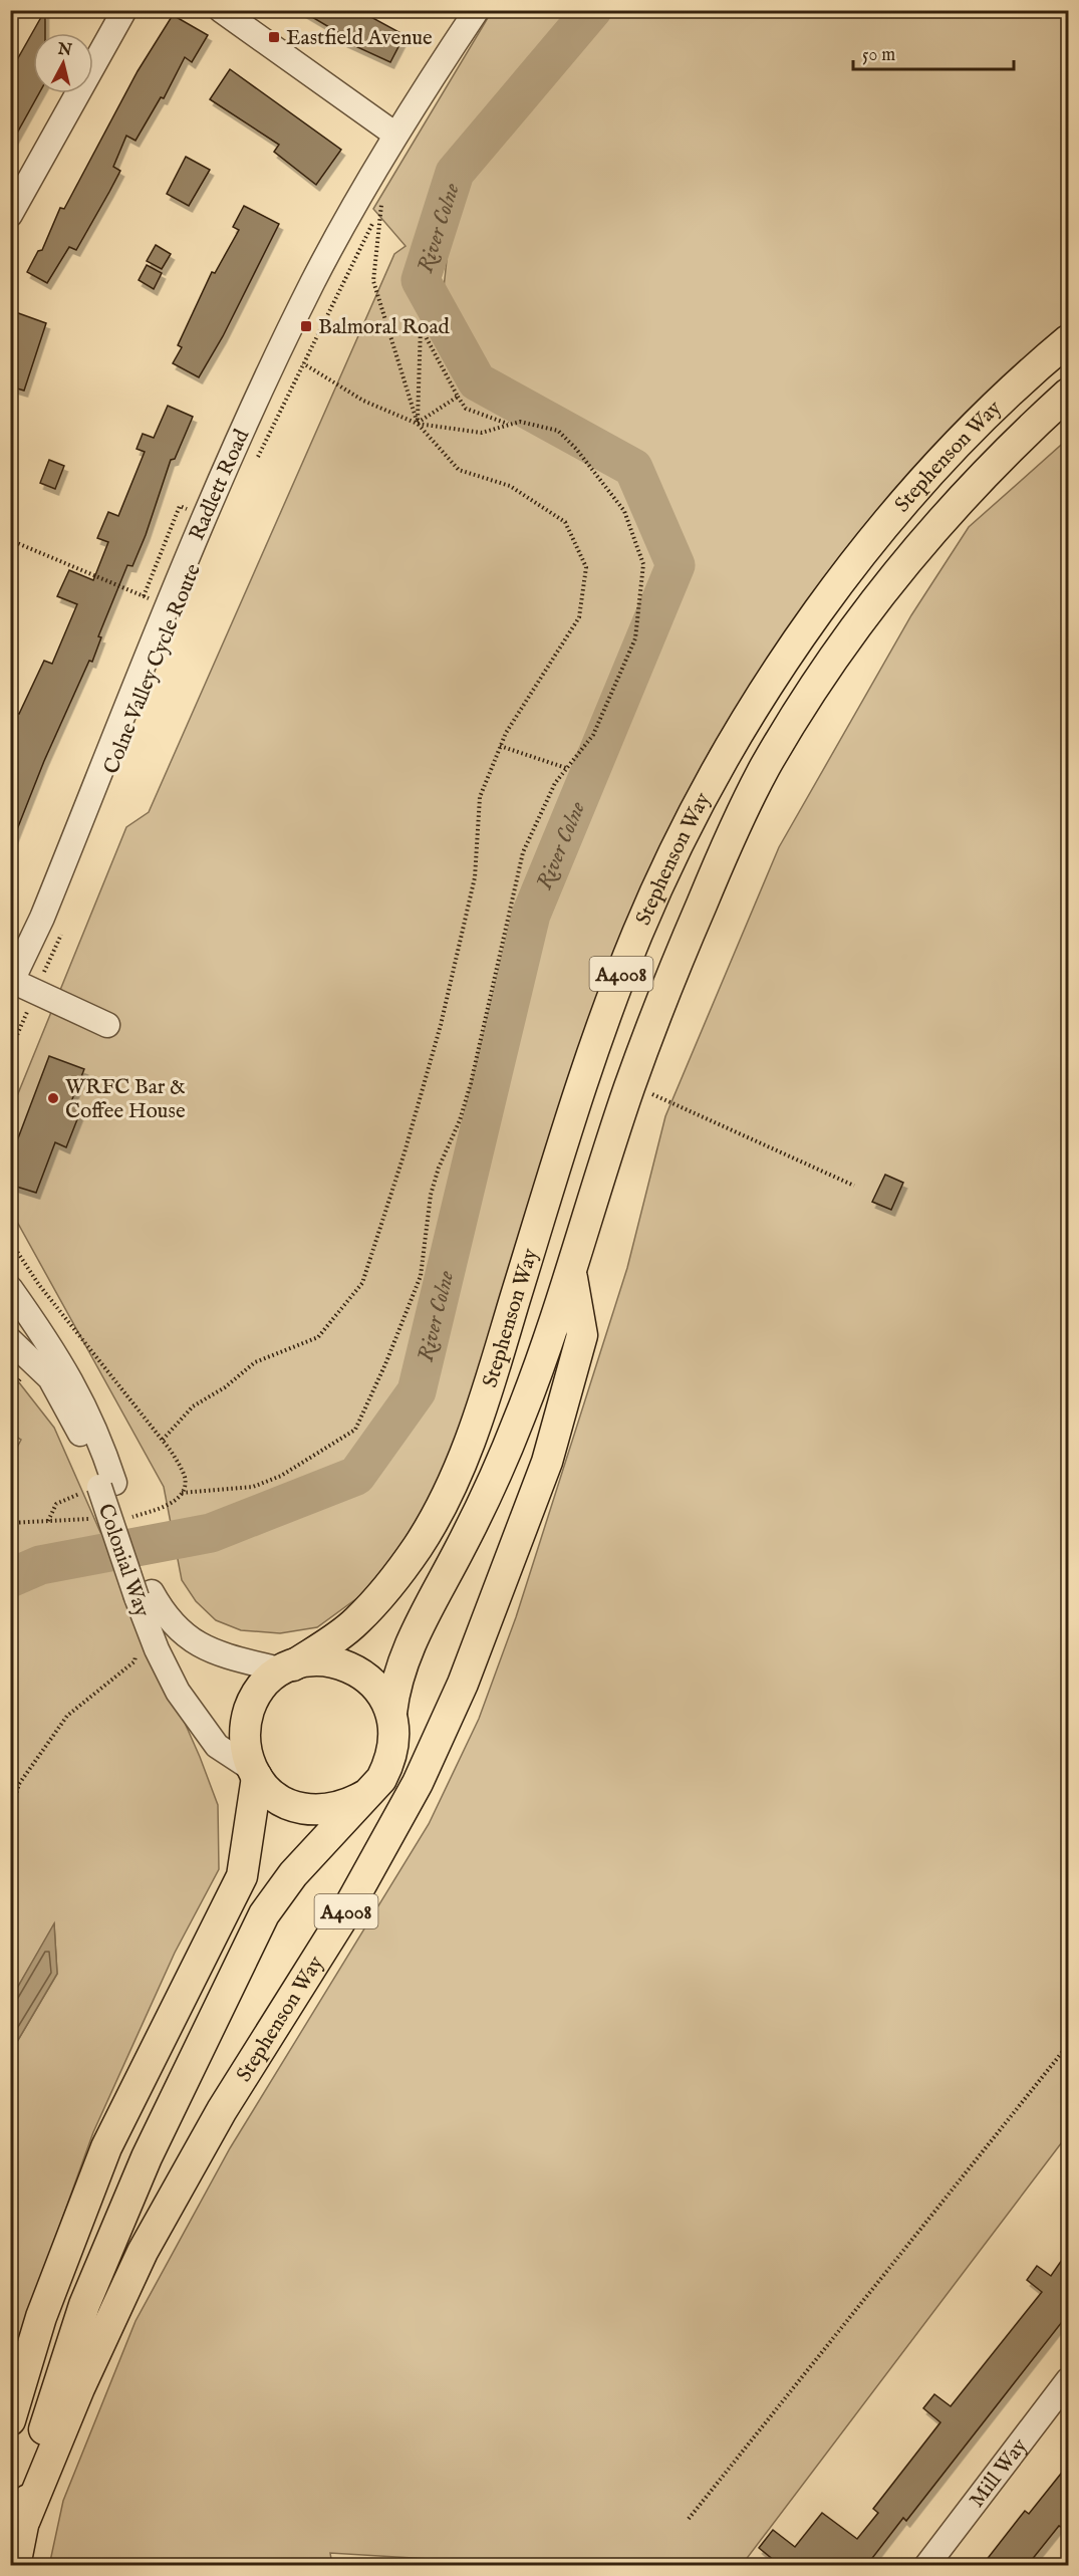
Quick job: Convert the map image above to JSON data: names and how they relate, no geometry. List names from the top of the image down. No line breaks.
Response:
{"streets":{"main road":["Stephenson Way","A4008"],"street":["Radlett Road","Colonial Way","Mill Way"]},"crossings":[["Stephenson Way","Colonial Way"]],"water":["River Colne"],"places":{"transit":["Eastfield Avenue","Balmoral Road"],"other":["WRFC Bar & Coffee House"]},"scale_bar":"50 m","north":"top"}
